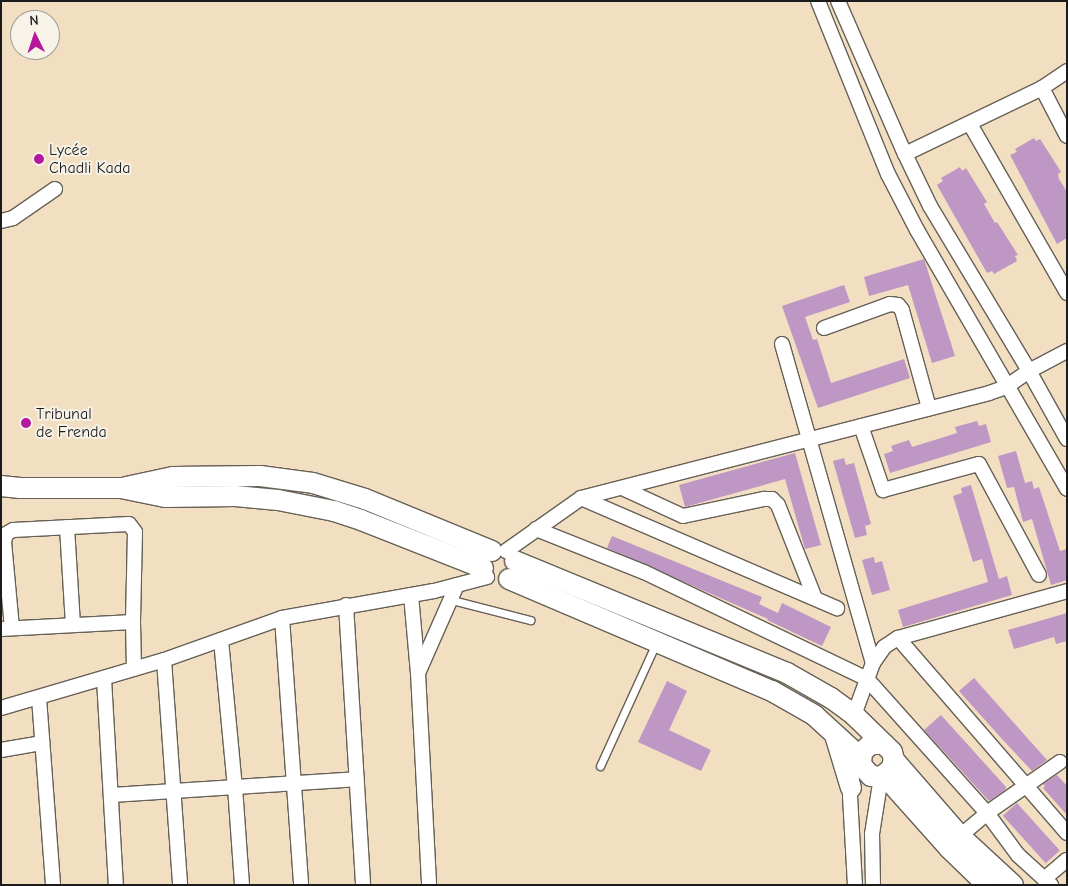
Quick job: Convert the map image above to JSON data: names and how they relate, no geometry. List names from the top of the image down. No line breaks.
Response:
{"places":["Lycée Chadli Kada","Tribunal de Frenda"],"north":"top"}
